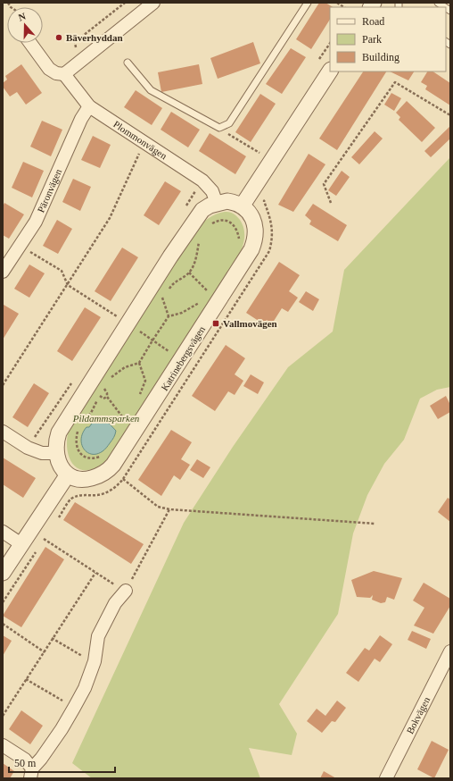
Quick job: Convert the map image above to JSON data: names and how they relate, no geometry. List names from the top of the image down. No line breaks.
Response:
{"streets":{"street":["Plommonvägen","Päronvägen","Katrinebergsvägen","Bokvägen"]},"crossings":[["Plommonvägen","Päronvägen"]],"parks":["Pildammsparken"],"places":{"other":["Bäverhyddan"],"transit":["Vallmovägen"]},"legend":["Road","Park","Building"],"scale_bar":"50 m","north":"top"}
